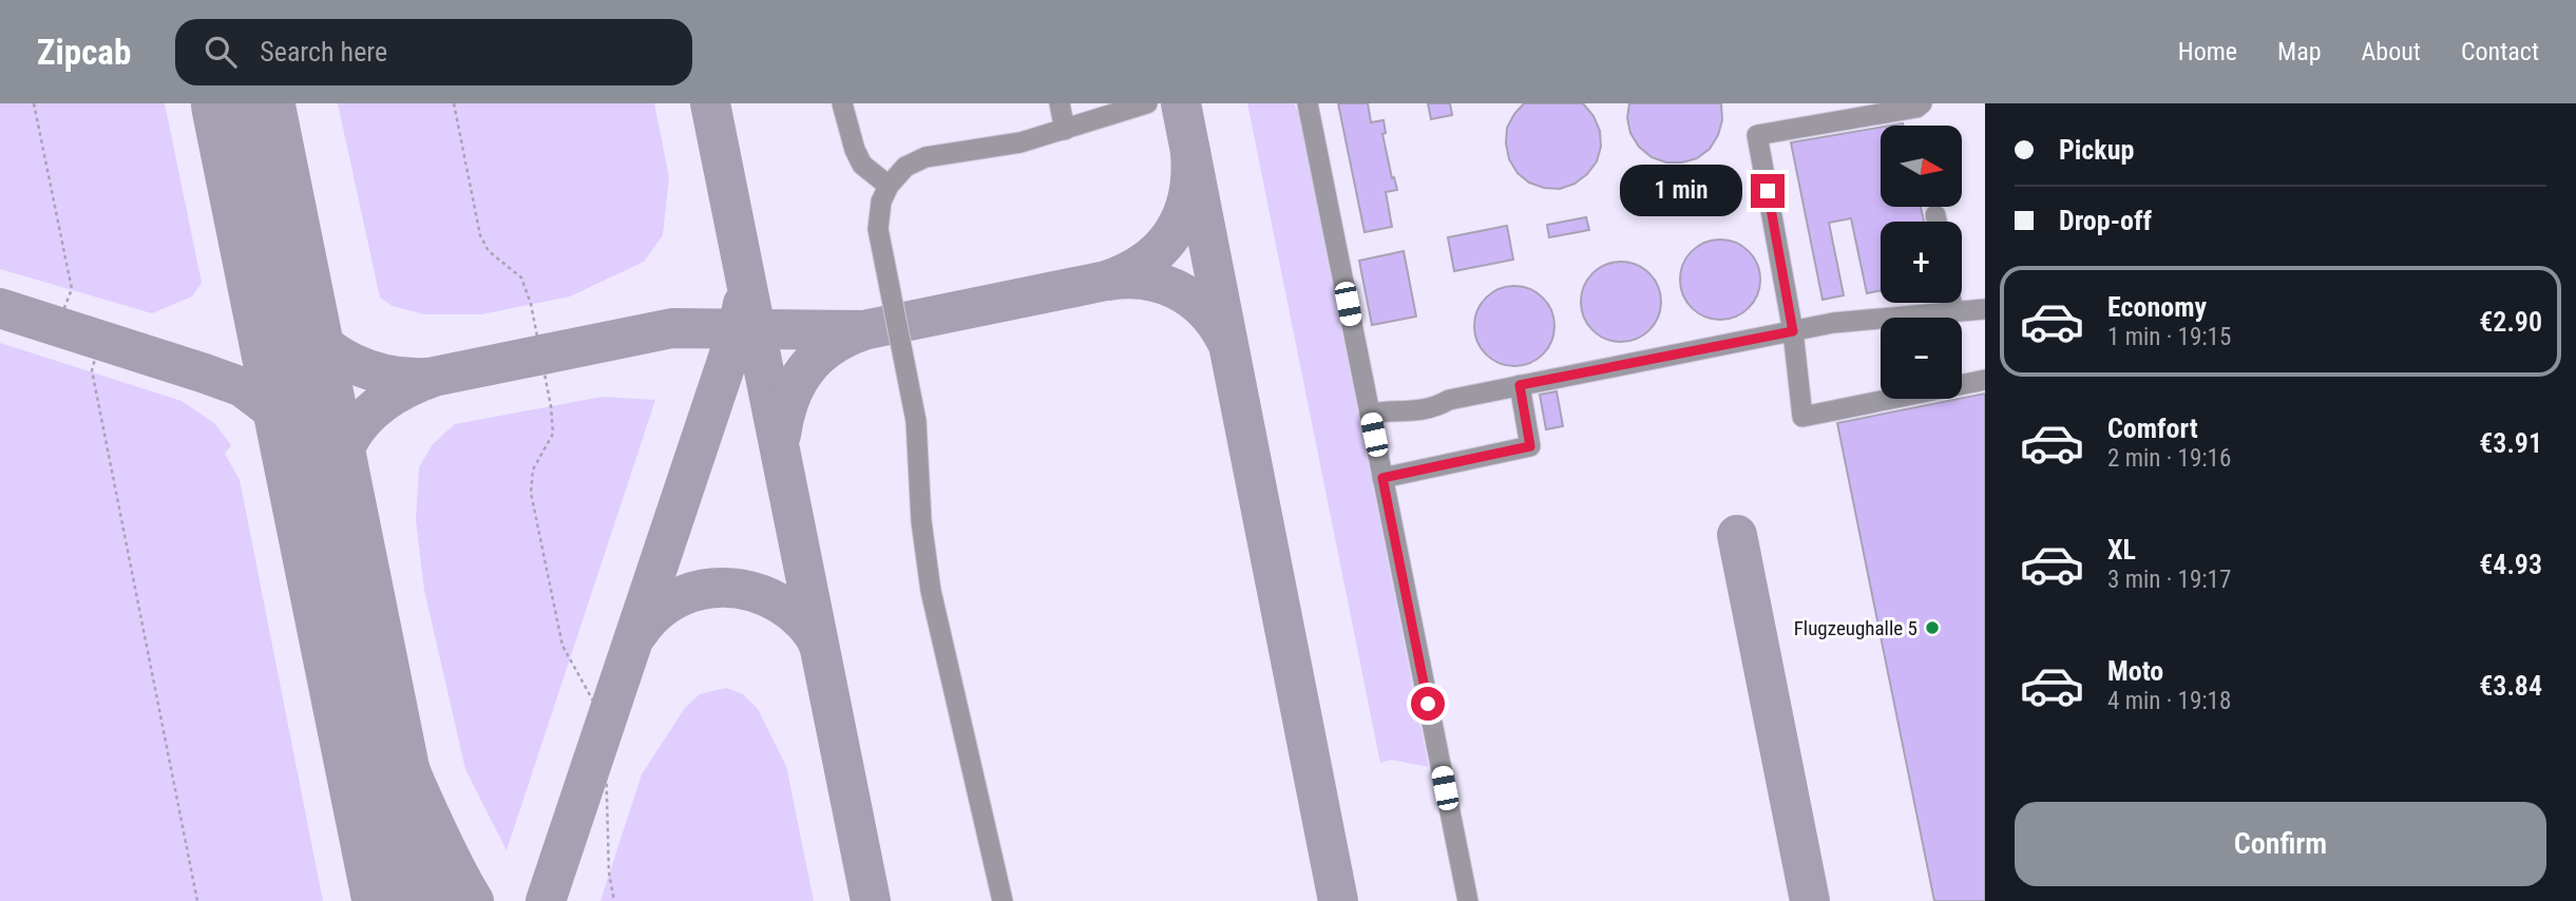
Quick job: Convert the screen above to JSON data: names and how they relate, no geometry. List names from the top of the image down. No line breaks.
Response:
{"places":["Flugzeughalle 5"],"north":"right","page":{"header":"Zipcab","search":"Search here","nav":["Home","Map","About","Contact"],"banner":["Pickup","Drop-off"],"map_buttons":["+","−"],"bubble":"1 min","list":[{"name":"Economy","note":"1 min · 19:15","value":"€2.90"},{"name":"Comfort","note":"2 min · 19:16","value":"€3.91"},{"name":"XL","note":"3 min · 19:17","value":"€4.93"},{"name":"Moto","note":"4 min · 19:18","value":"€3.84"}],"buttons":"Confirm"}}
